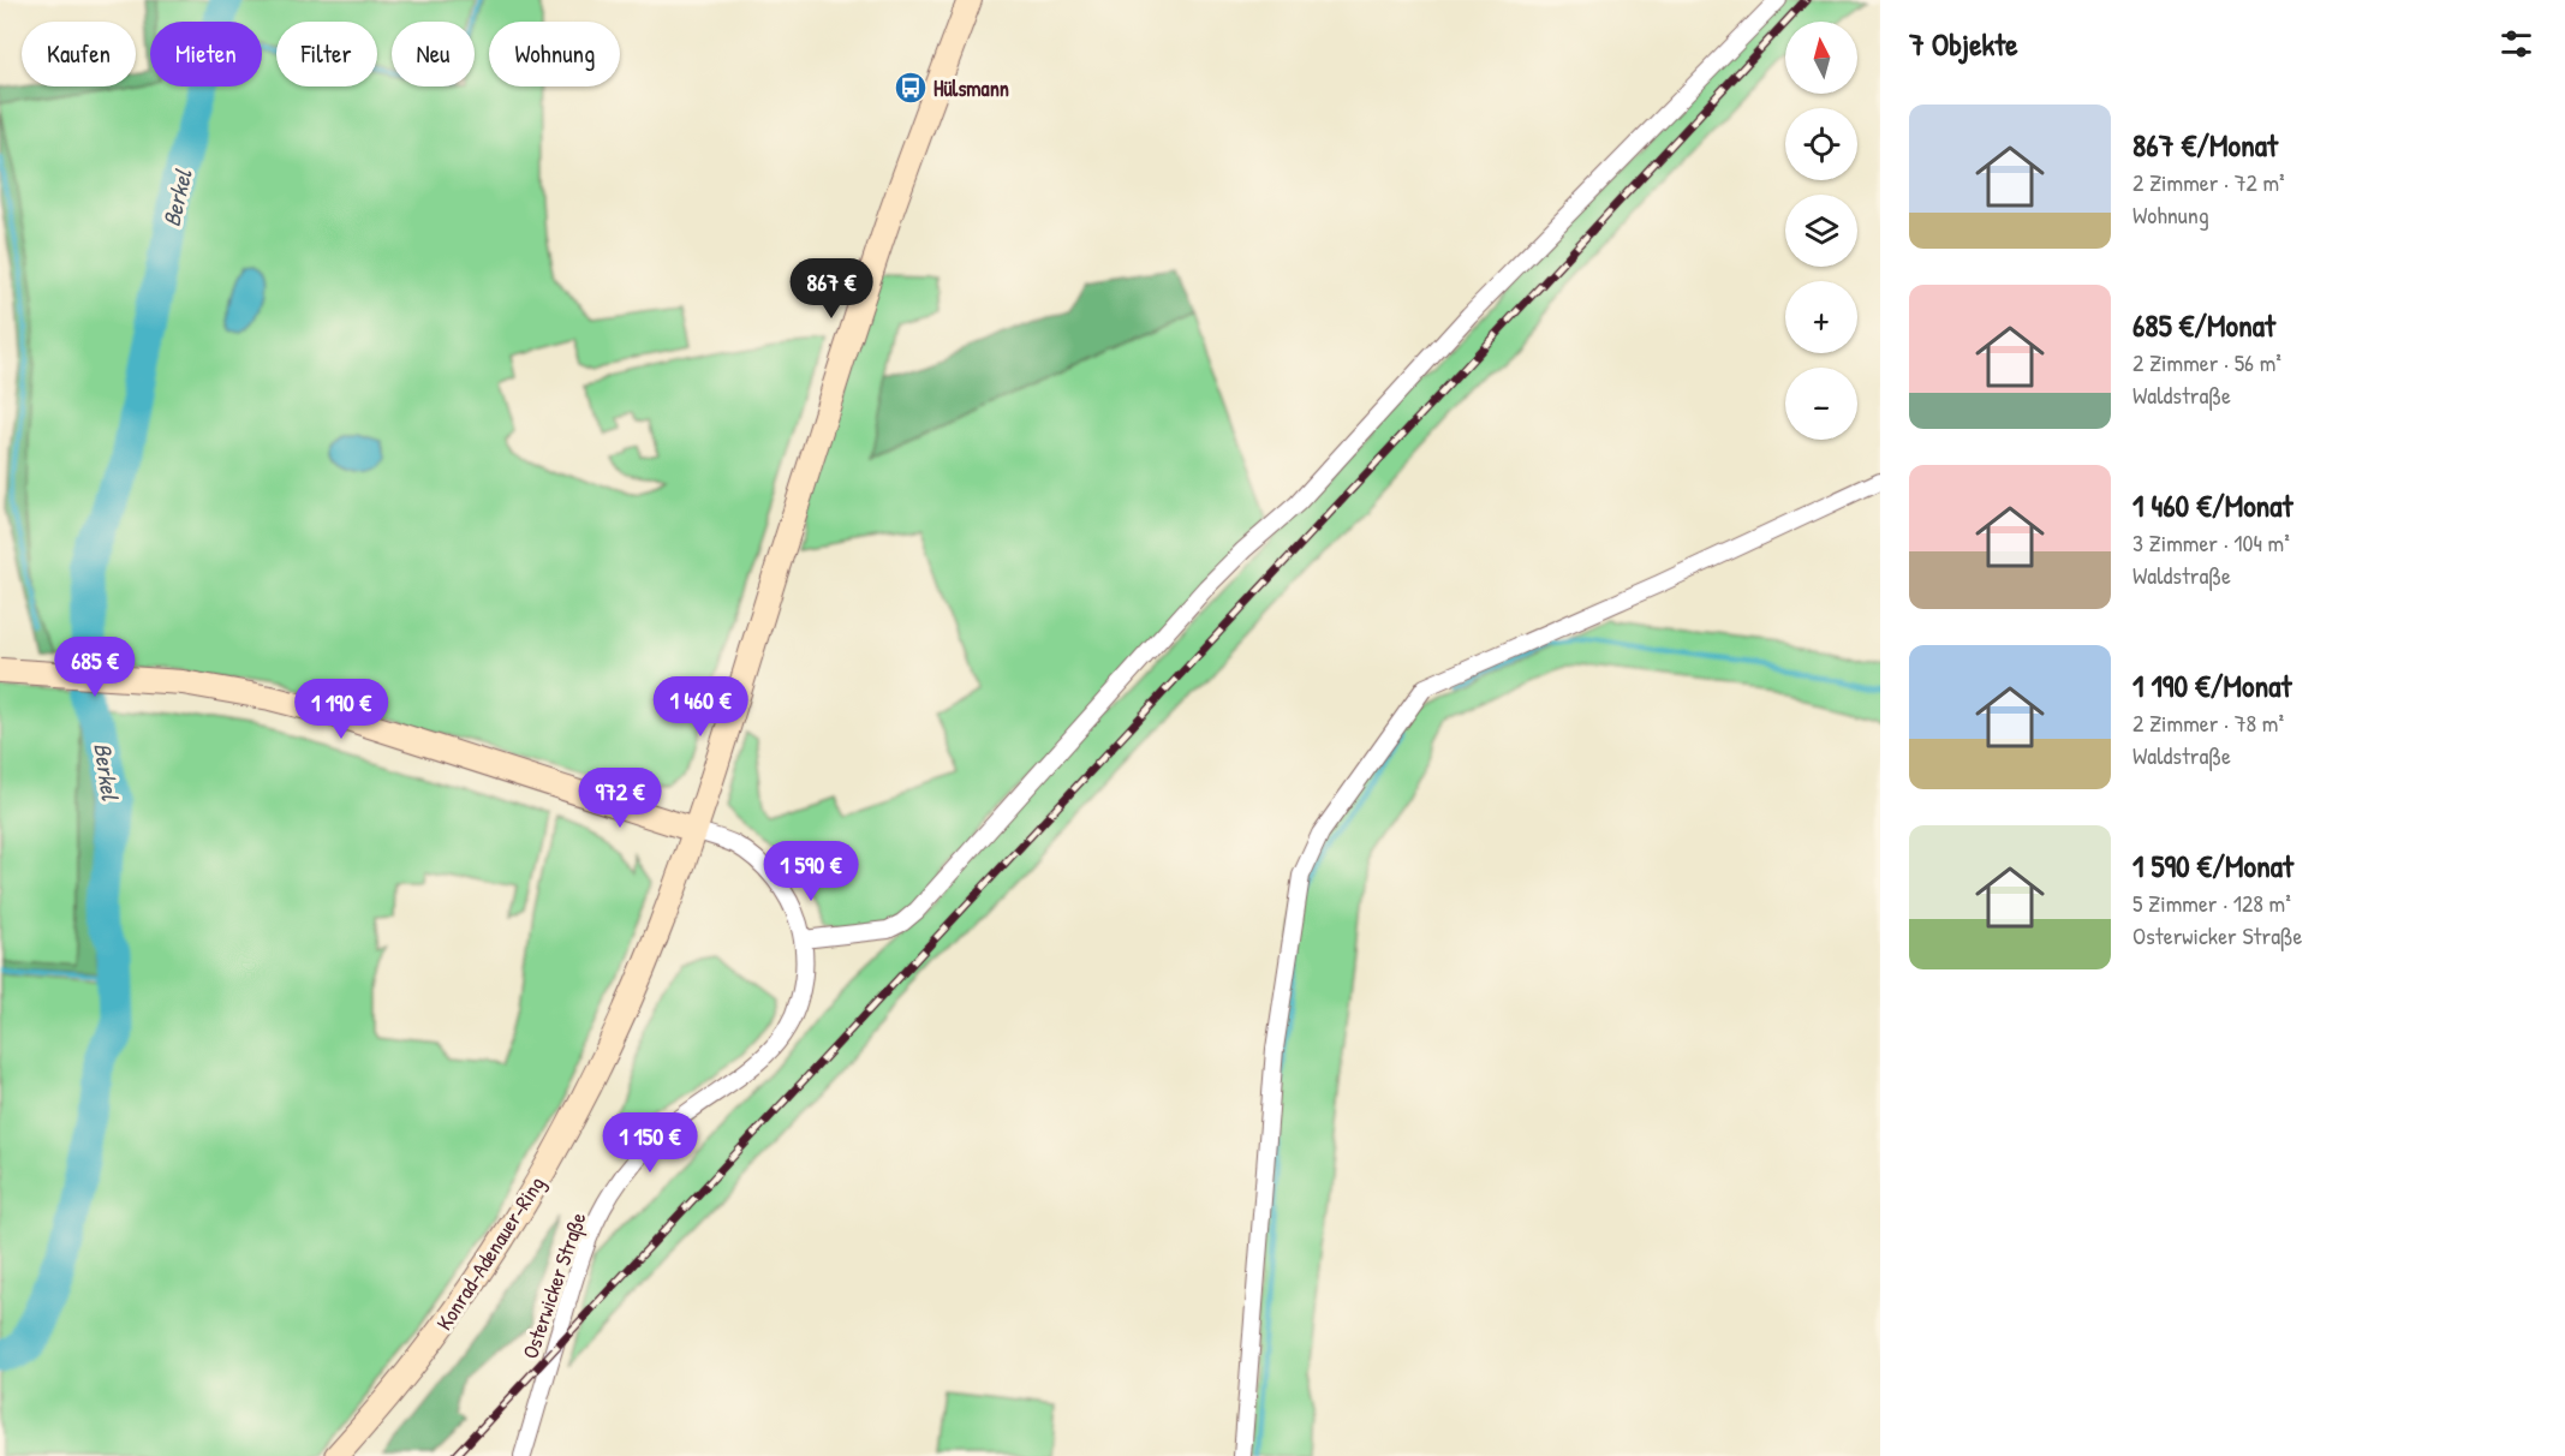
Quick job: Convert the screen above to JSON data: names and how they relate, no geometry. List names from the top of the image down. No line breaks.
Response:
{"streets":{"main road":["Konrad-Adenauer-Ring"],"street":["Osterwicker Straße"]},"crossings":[["Konrad-Adenauer-Ring","Osterwicker Straße"]],"water":["Berkel"],"places":{"bus stop":["Hülsmann"]},"north":"top","page":{"heading":"7 Objekte","map_buttons":["+","−"],"chip":["Kaufen","Mieten","Filter","Neu","Wohnung"],"list":[{"name":"867 €/Monat","note":"2 Zimmer · 72 m² · Wohnung"},{"name":"685 €/Monat","note":"2 Zimmer · 56 m² · Waldstraße"},{"name":"1 460 €/Monat","note":"3 Zimmer · 104 m² · Waldstraße"},{"name":"1 190 €/Monat","note":"2 Zimmer · 78 m² · Waldstraße"},{"name":"1 590 €/Monat","note":"5 Zimmer · 128 m² · Osterwicker Straße"}],"price":["867 €","685 €","1 460 €","1 190 €","972 €","1 590 €","1 150 €"]}}
